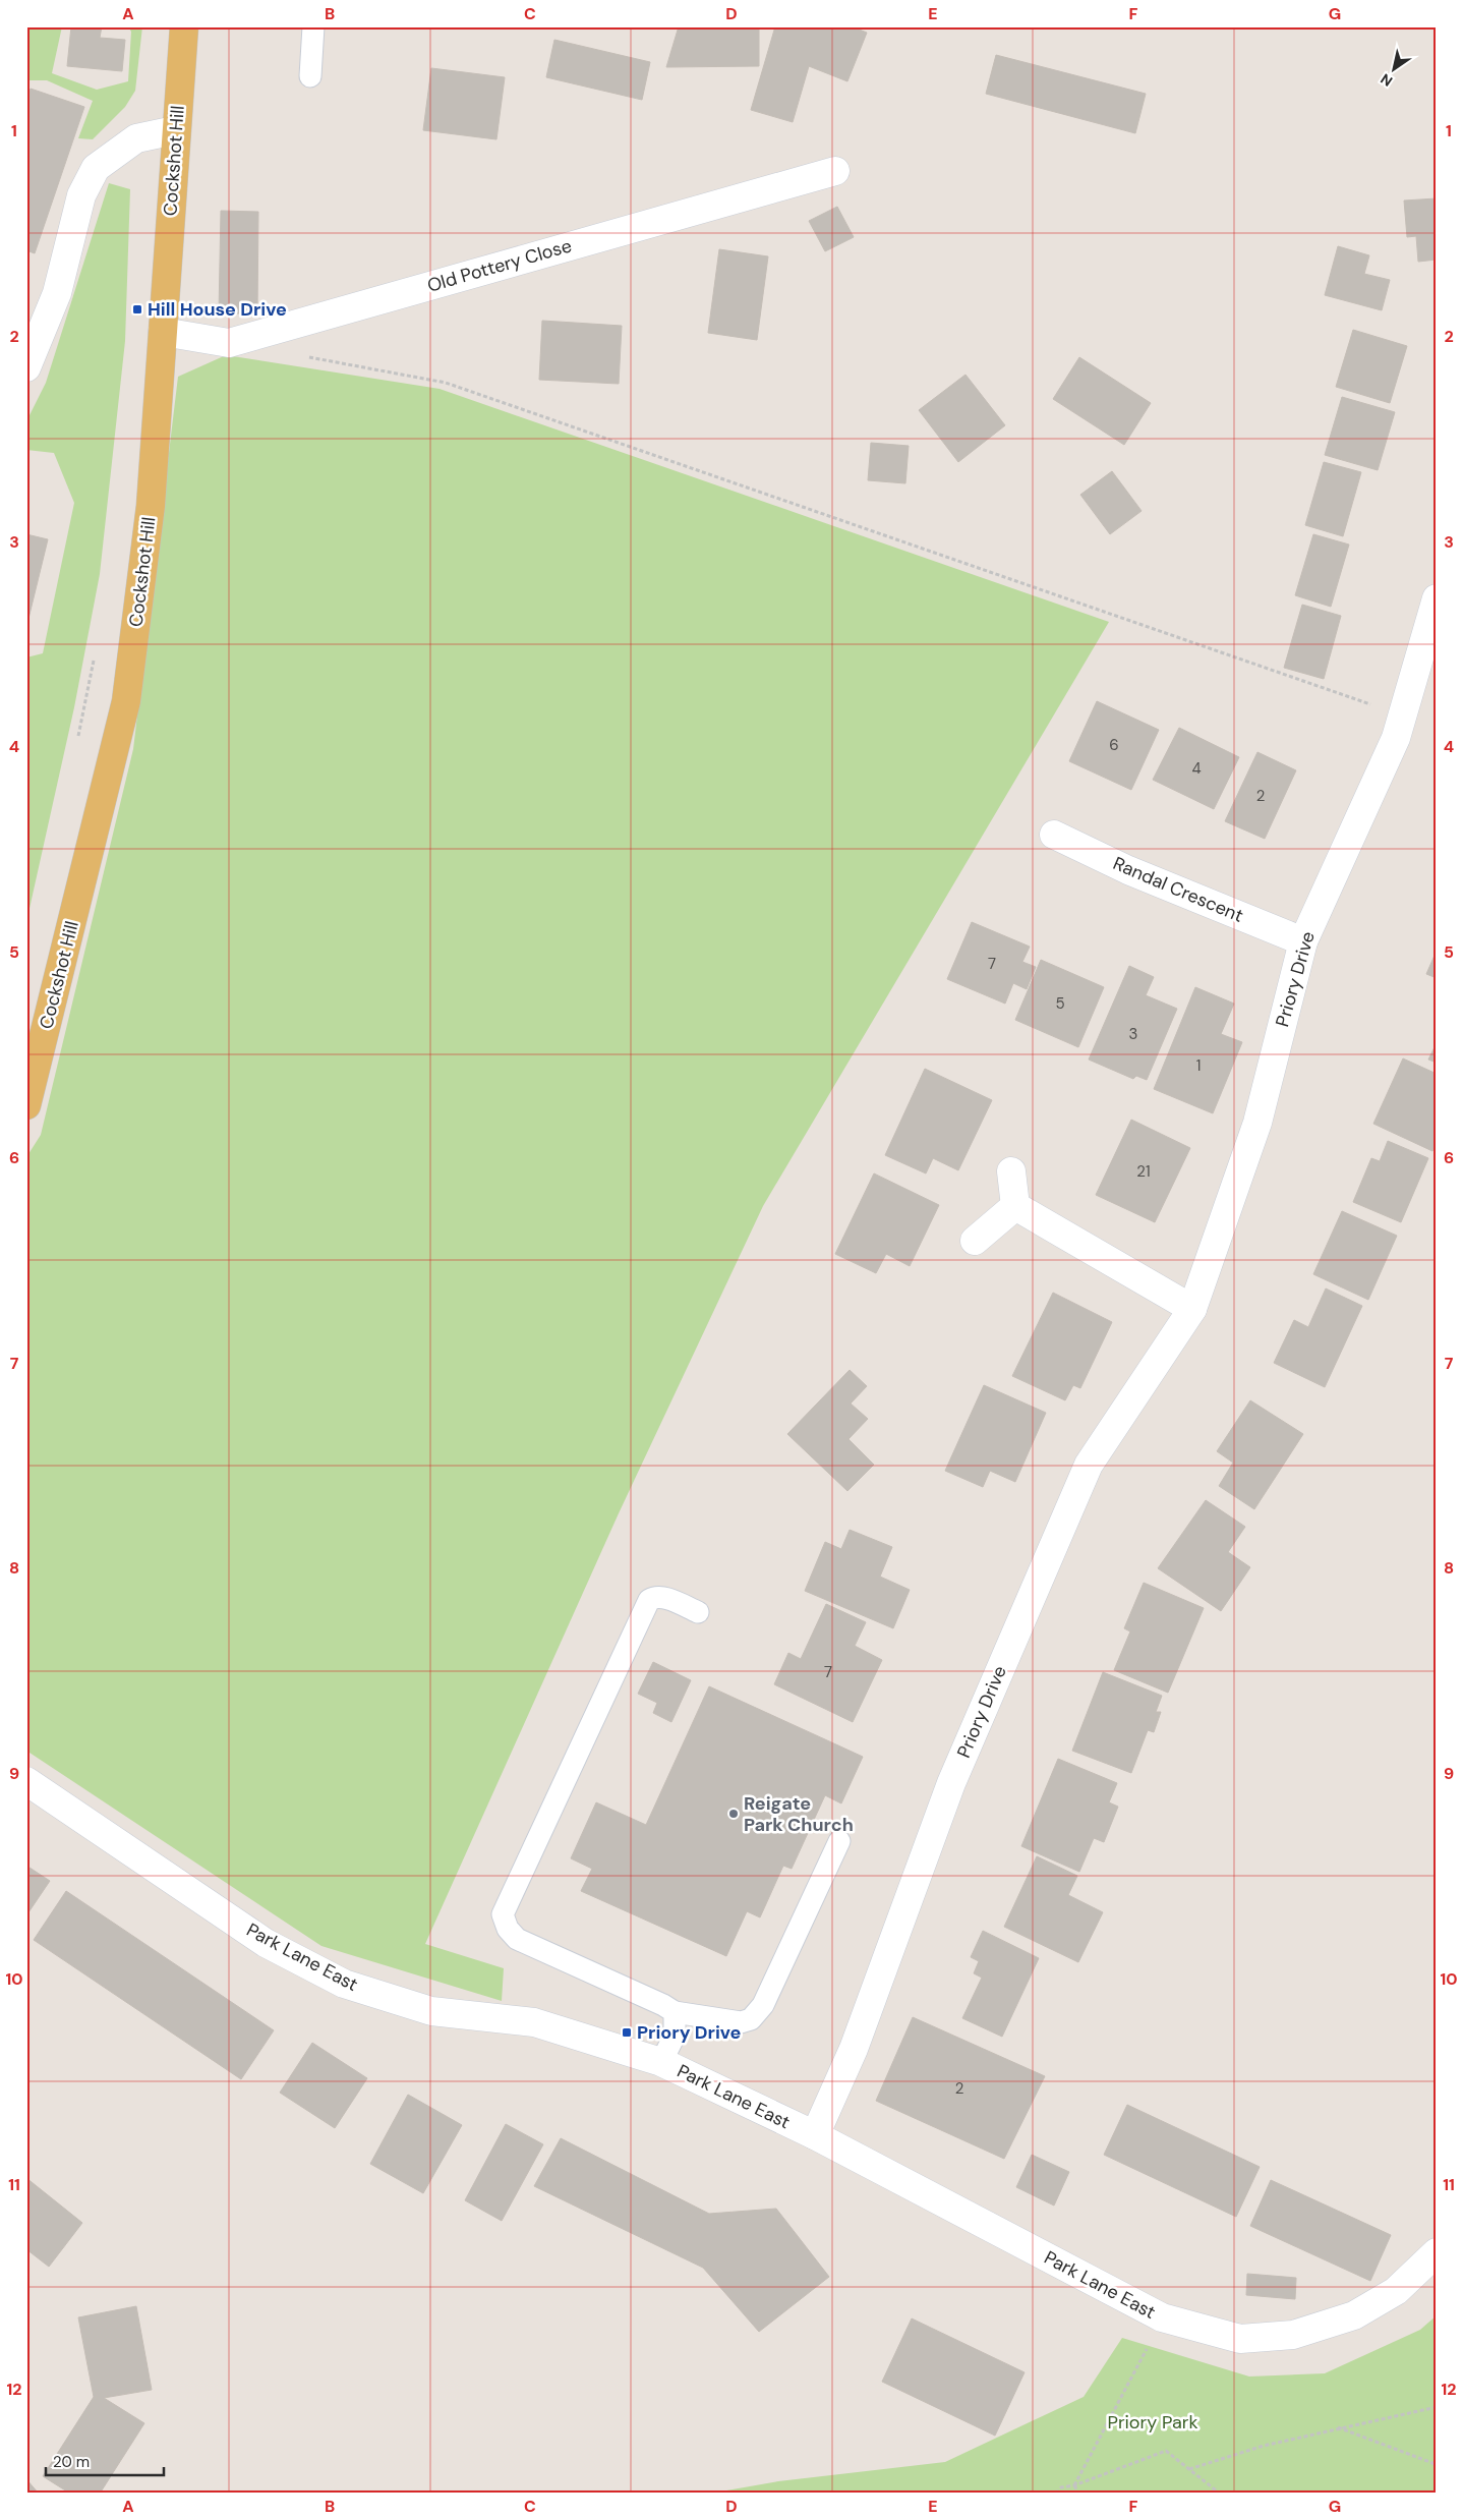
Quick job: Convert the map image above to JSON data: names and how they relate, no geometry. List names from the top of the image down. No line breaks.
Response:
{"streets":{"main road":["Cockshot Hill"],"street":["Old Pottery Close","Randal Crescent","Priory Drive","Park Lane East"]},"crossings":[["Cockshot Hill","Old Pottery Close"],["Randal Crescent","Priory Drive"],["Priory Drive","Park Lane East"]],"parks":["Priory Park"],"places":{"transit":["Hill House Drive","Priory Drive"],"other":["Reigate Park Church"]},"house_numbers":["6","4","2","7","5","3","1","21","7","2"],"scale_bar":"20 m","north":"bottom left","grid":{"columns":["A","B","C","D","E","F","G"],"rows":["1","2","3","4","5","6","7","8","9","10","11","12"]}}
